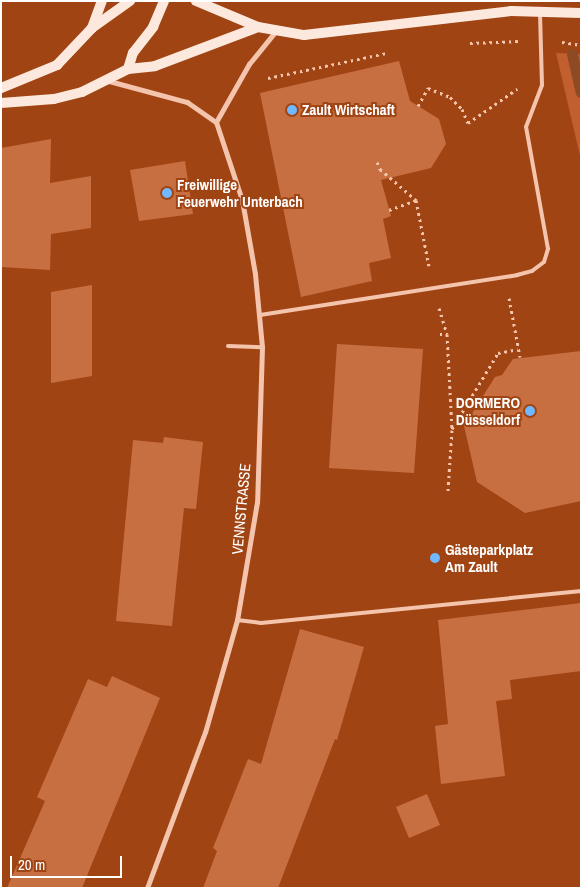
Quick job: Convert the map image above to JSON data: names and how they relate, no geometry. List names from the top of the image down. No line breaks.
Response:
{"streets":{"street":["VENNSTRASSE"]},"places":["Zault Wirtschaft","Freiwillige Feuerwehr Unterbach","DORMERO Düsseldorf","Gästeparkplatz Am Zault"],"scale_bar":"20 m"}
